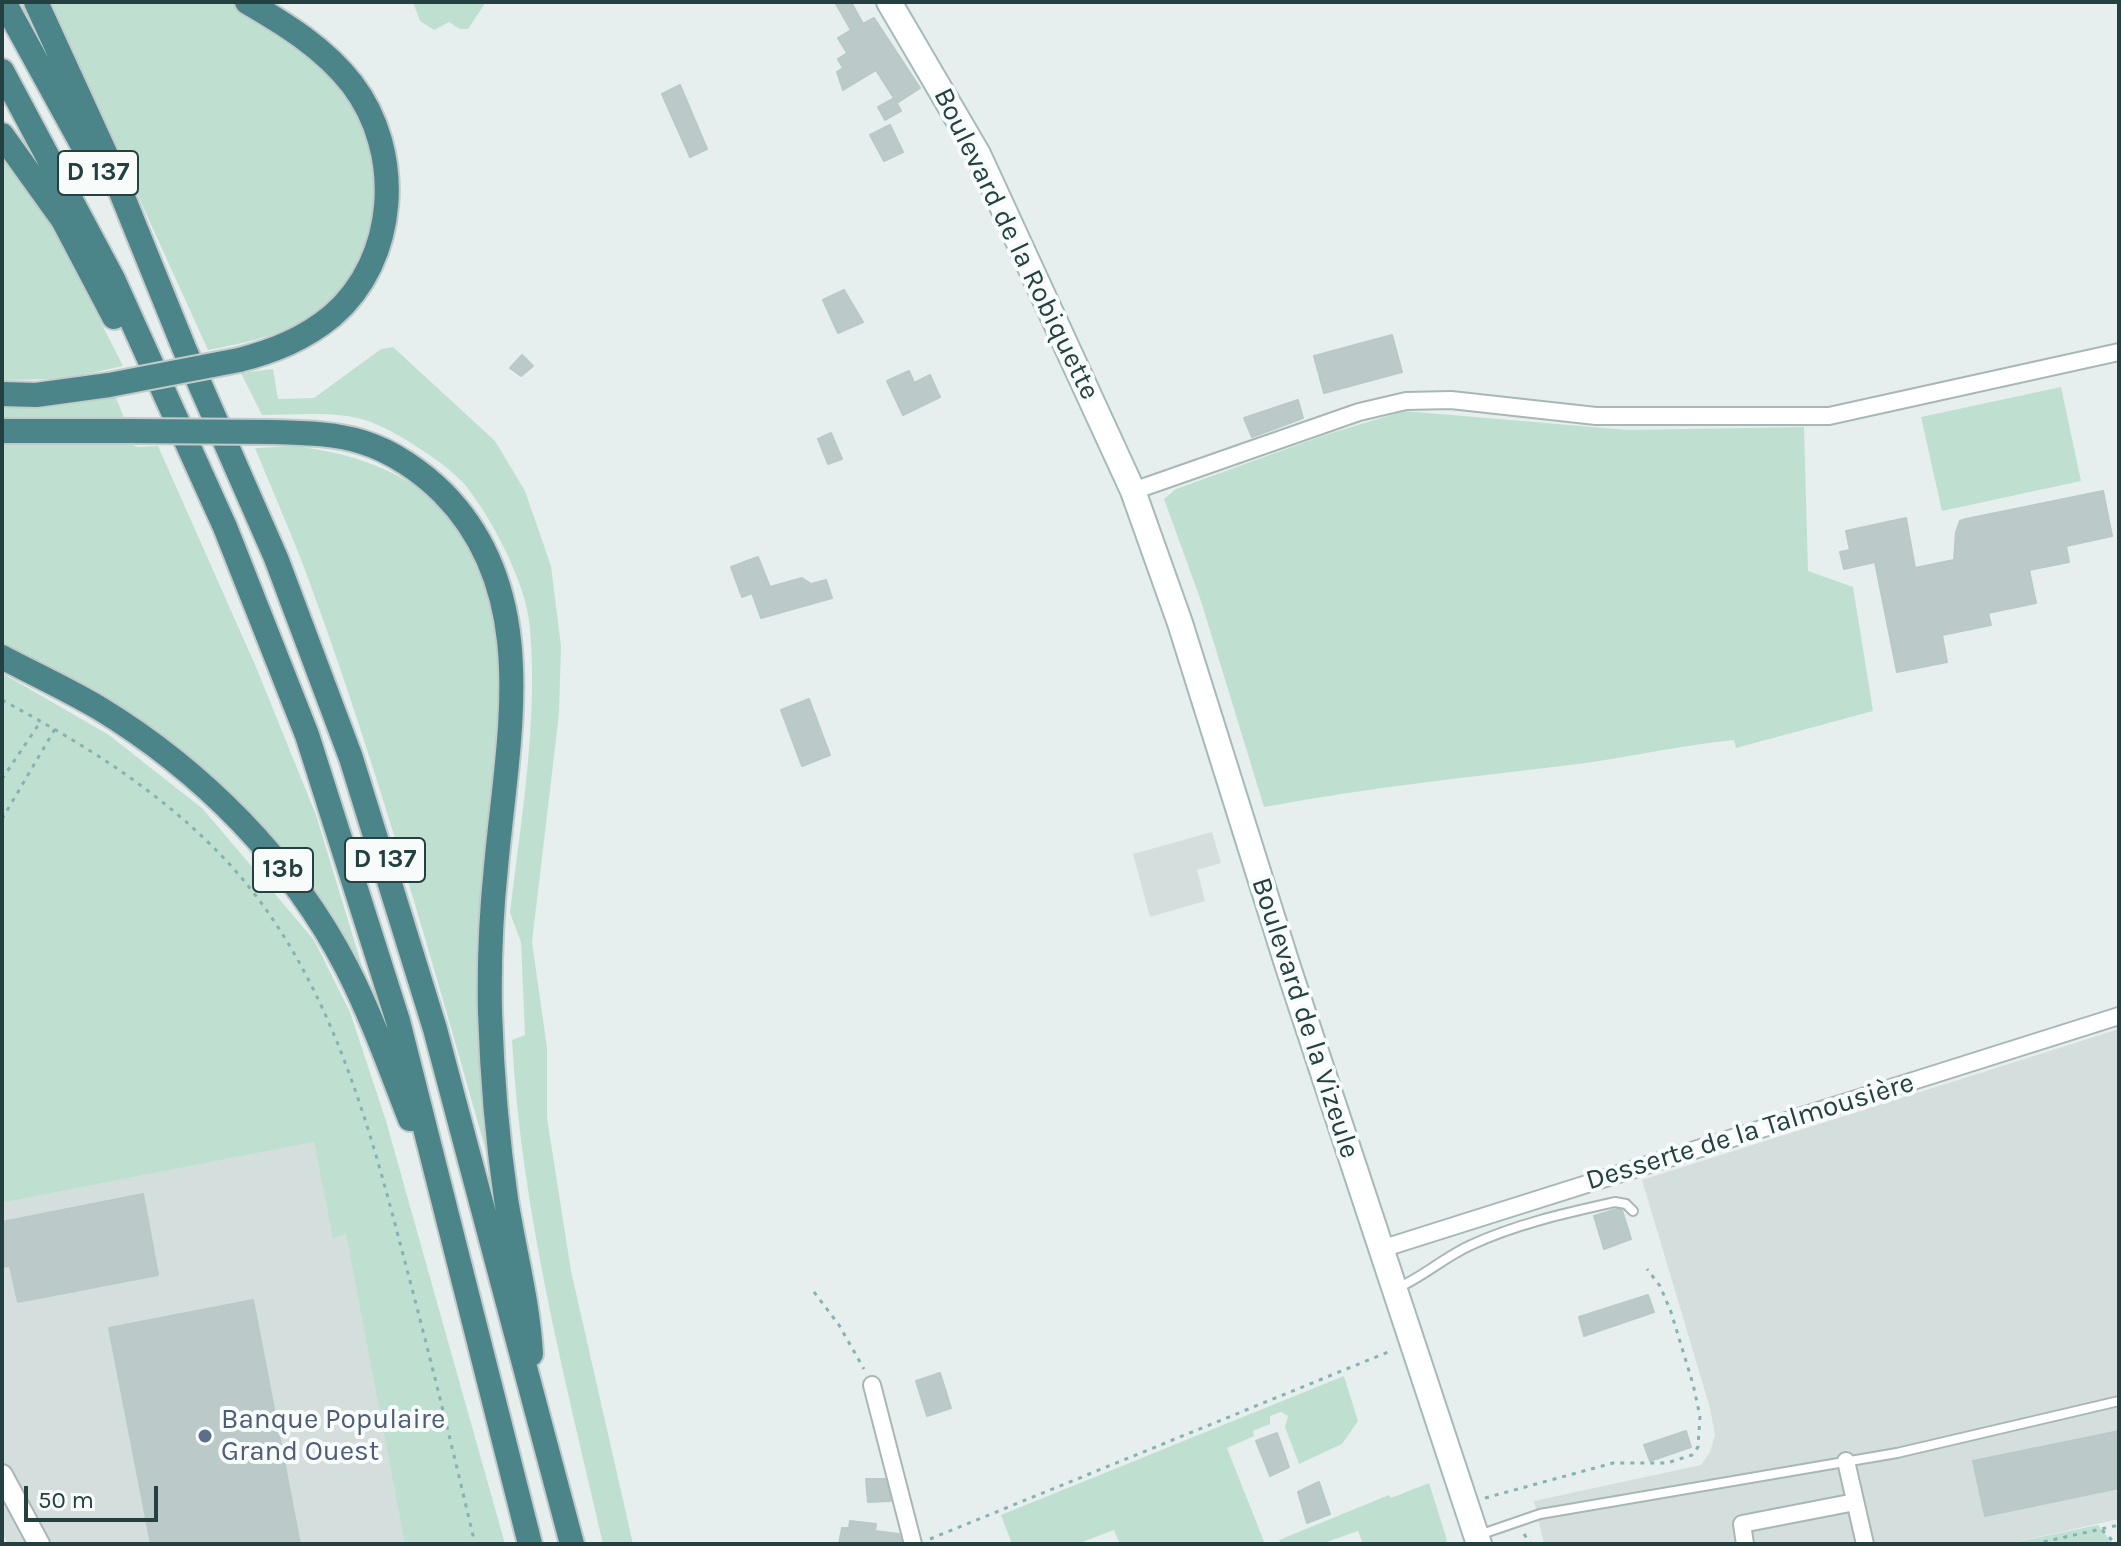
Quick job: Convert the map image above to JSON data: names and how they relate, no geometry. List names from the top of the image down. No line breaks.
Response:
{"streets":{"highway":["D 137","13b"],"main road":["Boulevard de la Robiquette","Boulevard de la Vizeule"],"street":["Desserte de la Talmousière"]},"crossings":[["D 137","13b"],["Boulevard de la Robiquette","Boulevard de la Vizeule"],["Boulevard de la Vizeule","Desserte de la Talmousière"]],"places":["Banque Populaire Grand Ouest"],"scale_bar":"50 m"}
